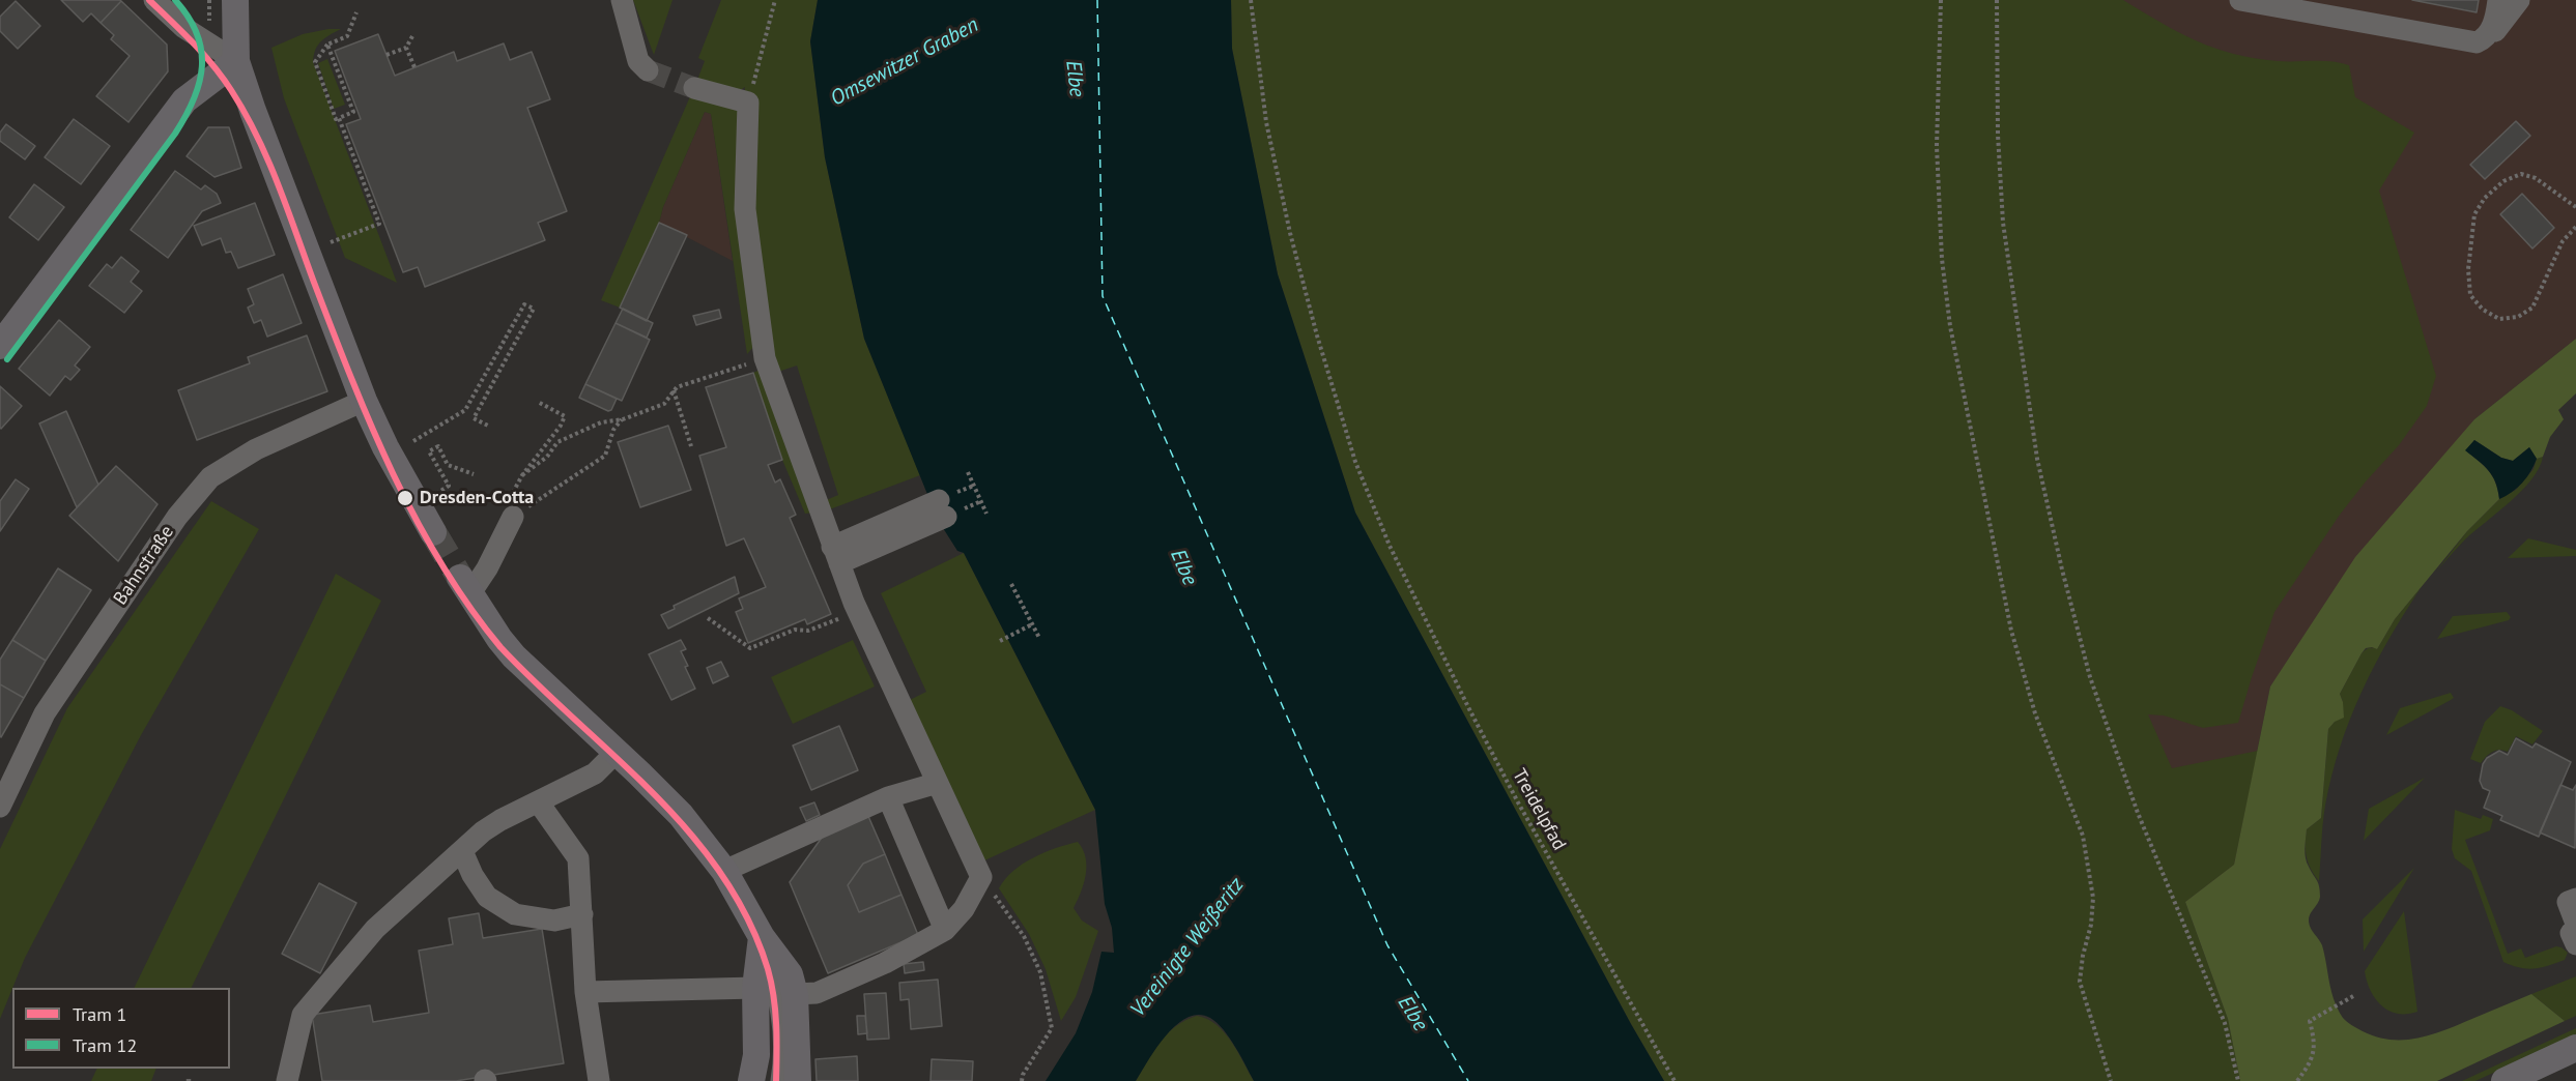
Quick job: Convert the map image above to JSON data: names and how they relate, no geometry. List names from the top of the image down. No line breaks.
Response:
{"streets":{"street":["Bahnstraße"],"path":["Treidelpfad"]},"water":["Omsewitzer Graben","Elbe","Vereinigte Weißeritz"],"places":["Dresden-Cotta"],"lines":["tram line 1","tram line 12"],"legend":["Tram 1","Tram 12"]}
